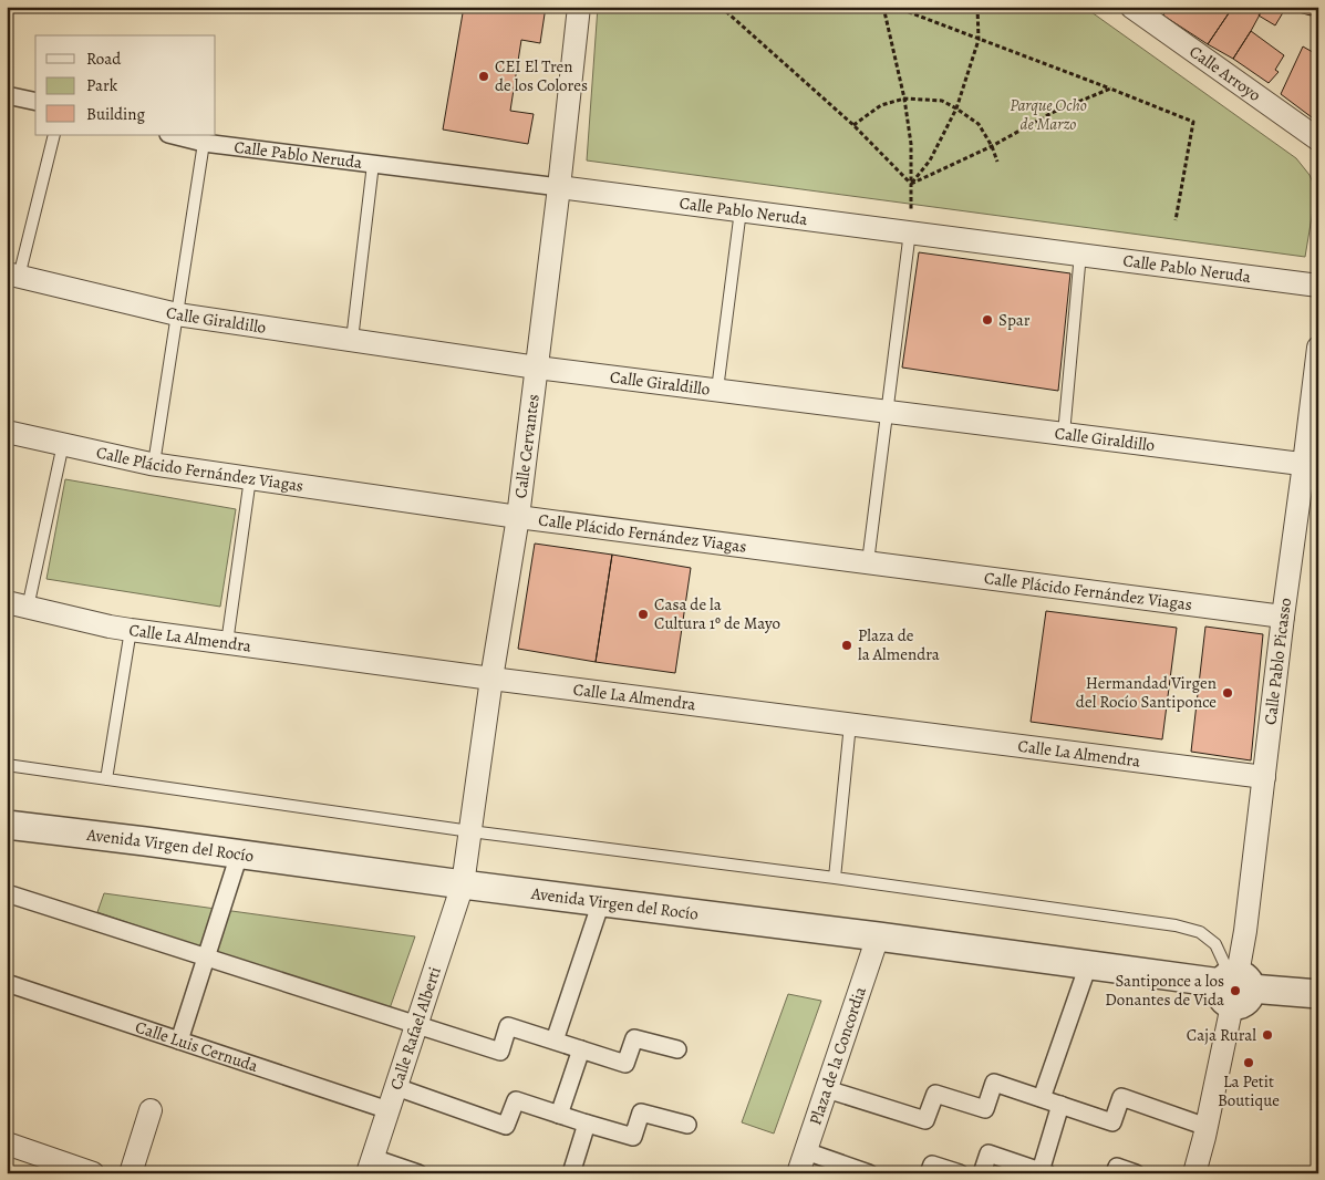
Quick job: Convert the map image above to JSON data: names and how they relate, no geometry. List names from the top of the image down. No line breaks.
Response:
{"streets":{"street":["Calle Arroyo","Calle Pablo Neruda","Calle Giraldillo","Calle Cervantes","Calle Plácido Fernández Viagas","Calle La Almendra","Calle Pablo Picasso","Avenida Virgen del Rocío","Calle Rafael Alberti","Calle Luis Cernuda","Plaza de la Concordia"]},"crossings":[["Calle Pablo Neruda","Calle Cervantes"],["Calle Giraldillo","Calle Cervantes"],["Calle Giraldillo","Calle Pablo Picasso"],["Calle Cervantes","Calle Plácido Fernández Viagas"],["Calle Cervantes","Calle La Almendra"],["Calle Cervantes","Avenida Virgen del Rocío"],["Calle Cervantes","Calle Rafael Alberti"],["Calle Plácido Fernández Viagas","Calle Pablo Picasso"],["Calle La Almendra","Calle Pablo Picasso"],["Calle Pablo Picasso","Avenida Virgen del Rocío"],["Avenida Virgen del Rocío","Calle Rafael Alberti"],["Avenida Virgen del Rocío","Plaza de la Concordia"],["Calle Rafael Alberti","Calle Luis Cernuda"]],"parks":["Parque Ocho de Marzo"],"places":["CEI El Tren de los Colores","Spar","Casa de la Cultura 1º de Mayo","Plaza de la Almendra","Hermandad Virgen del Rocío Santiponce","Santiponce a los Donantes de Vida","Caja Rural","La Petit Boutique"],"legend":["Road","Park","Building"]}
